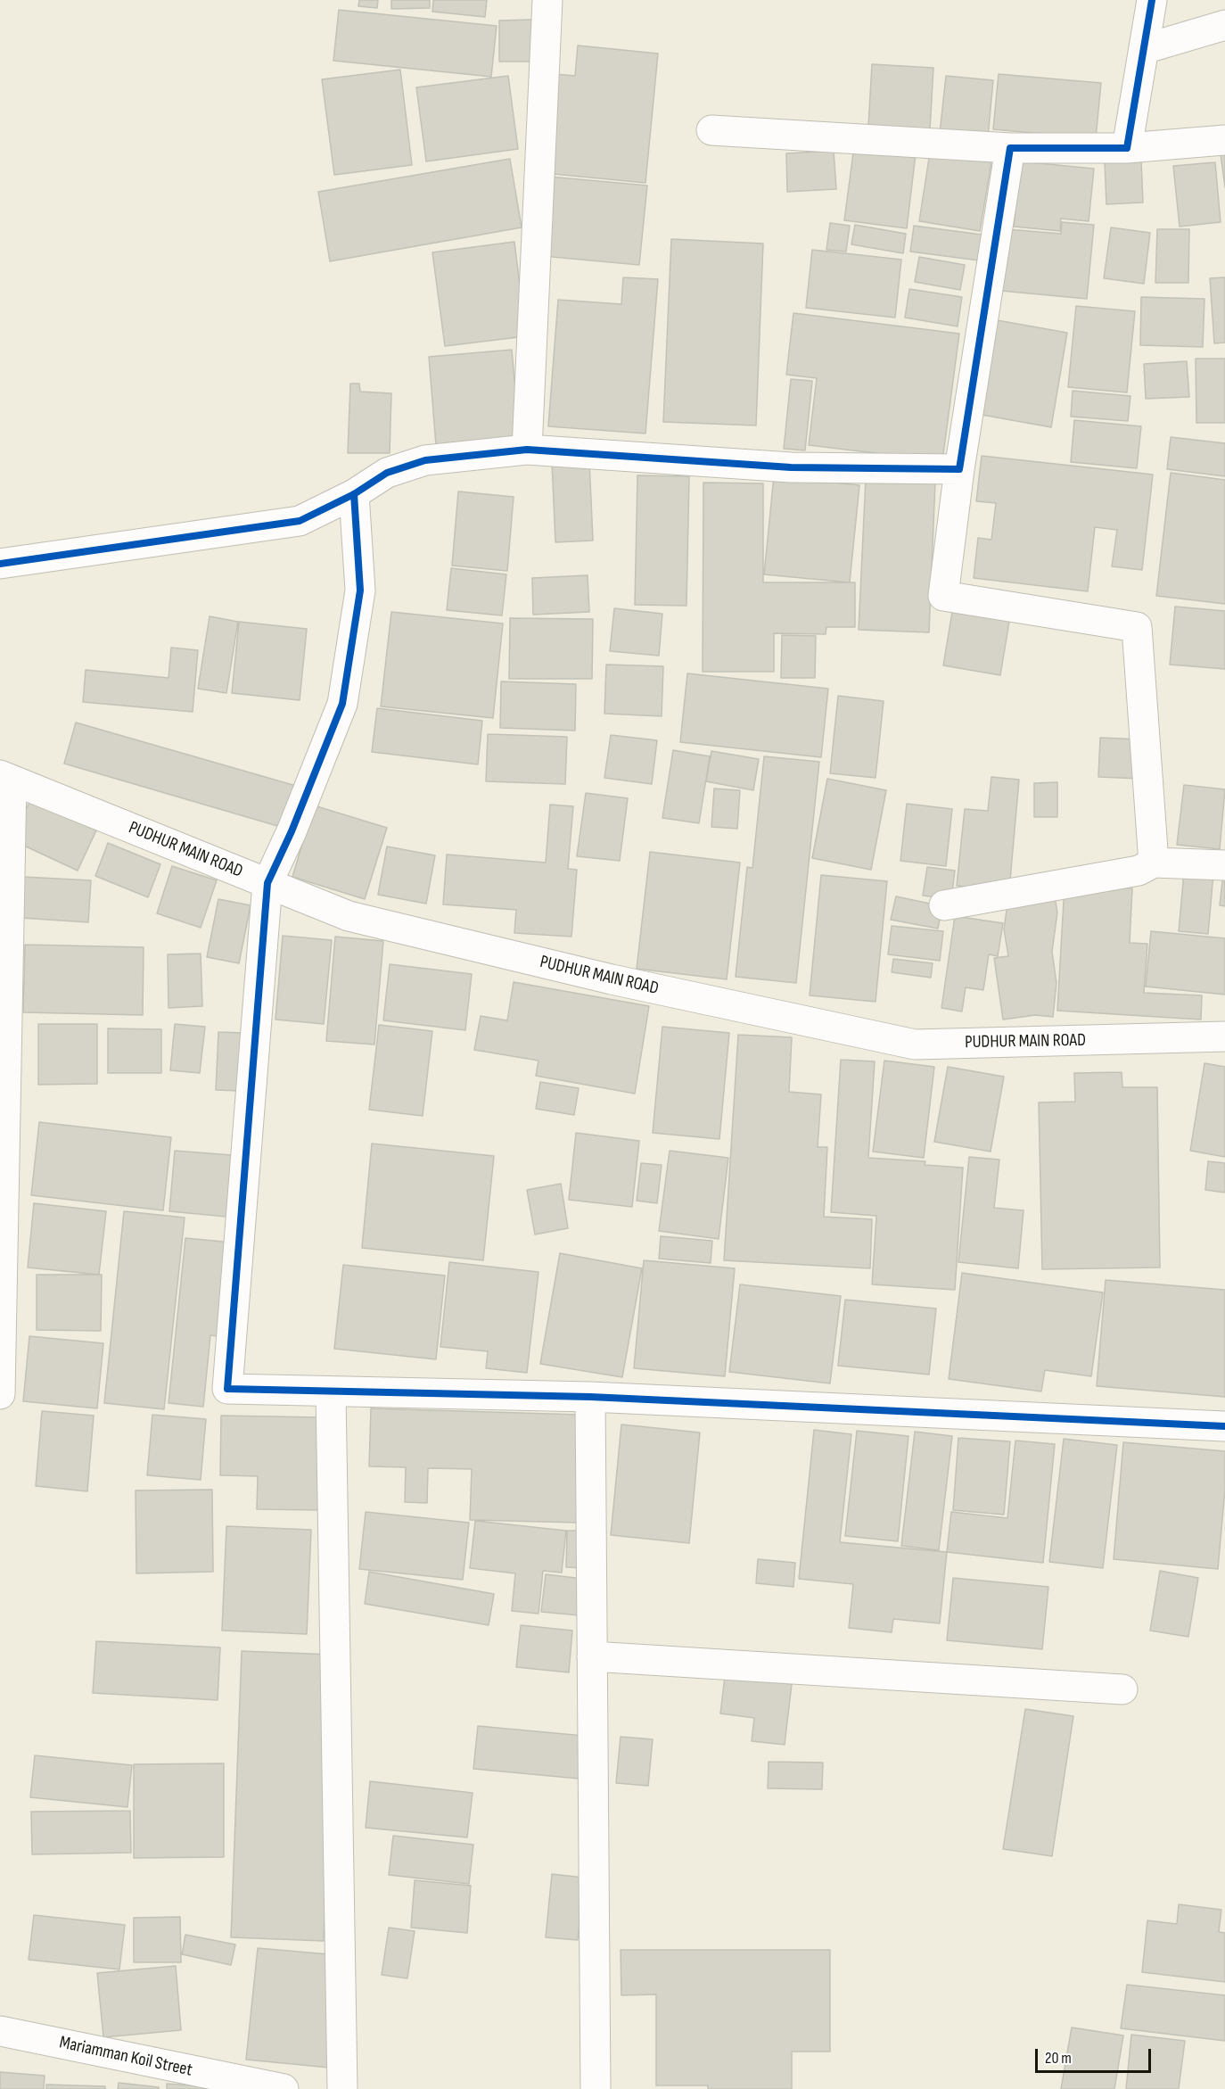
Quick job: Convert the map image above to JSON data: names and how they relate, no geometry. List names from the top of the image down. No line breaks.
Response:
{"streets":{"street":["PUDHUR MAIN ROAD","Mariamman Koil Street"]},"scale_bar":"20 m"}
